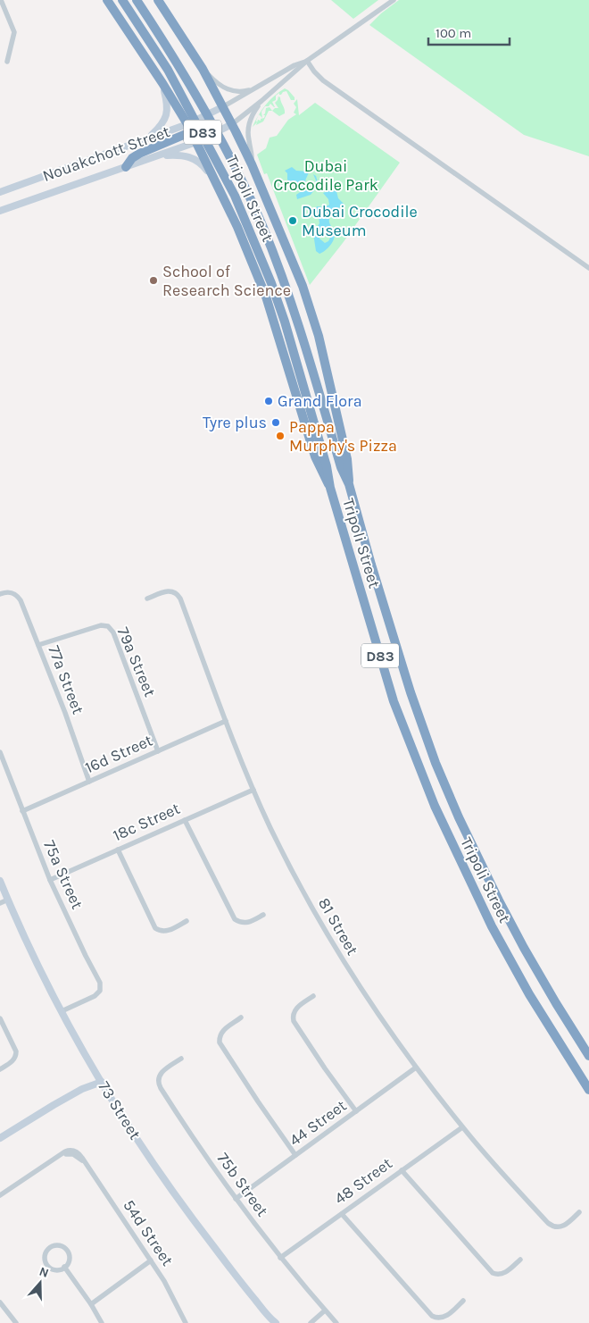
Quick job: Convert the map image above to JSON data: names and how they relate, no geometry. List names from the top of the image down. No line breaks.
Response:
{"streets":{"highway":["D83","Tripoli Street"],"street":["Nouakchott Street","79a Street","77a Street","16d Street","18c Street","75a Street","81 Street","73 Street","44 Street","48 Street","75b Street","54d Street"]},"crossings":[["79a Street","77a Street"],["79a Street","16d Street"],["77a Street","16d Street"],["16d Street","75a Street"],["16d Street","81 Street"],["18c Street","75a Street"],["18c Street","81 Street"],["75a Street","73 Street"],["81 Street","44 Street"],["81 Street","48 Street"],["44 Street","75b Street"],["48 Street","75b Street"]],"parks":["Dubai Crocodile Park"],"places":["Dubai Crocodile Museum","School of Research Science","Grand Flora","Tyre plus","Pappa Murphy's Pizza"],"scale_bar":"100 m","north":"top"}
